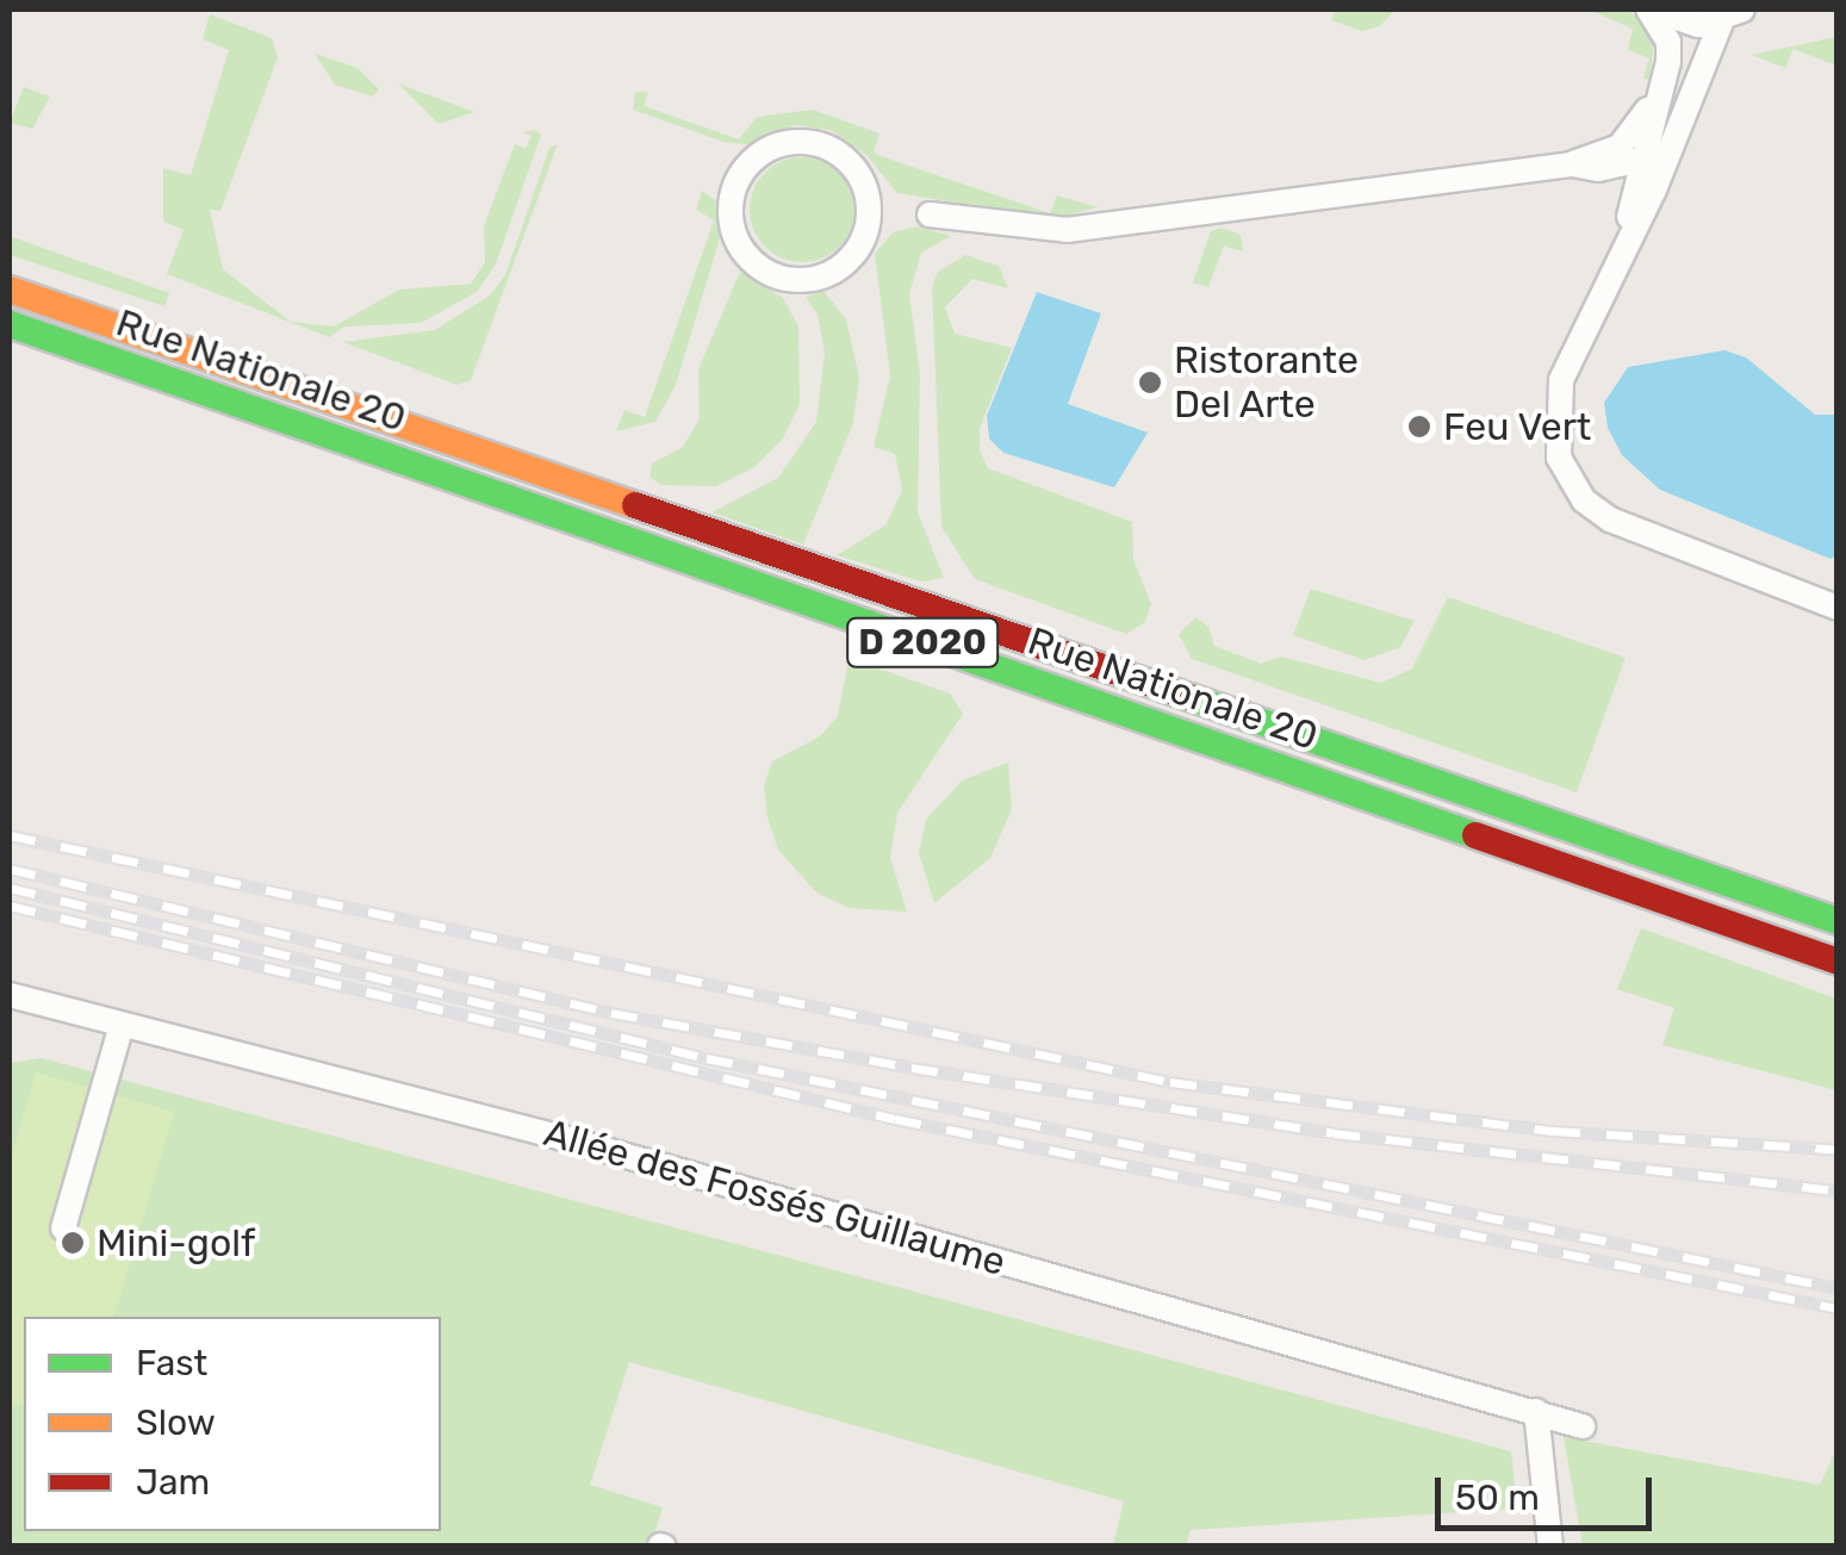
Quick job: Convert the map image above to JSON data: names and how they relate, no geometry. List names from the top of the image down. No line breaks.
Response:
{"streets":{"main road":["Rue Nationale 20","D 2020"],"street":["Allée des Fossés Guillaume"]},"crossings":[["Rue Nationale 20","D 2020"]],"places":["Ristorante Del Arte","Feu Vert","Mini-golf"],"legend":["Fast","Slow","Jam"],"scale_bar":"50 m"}
